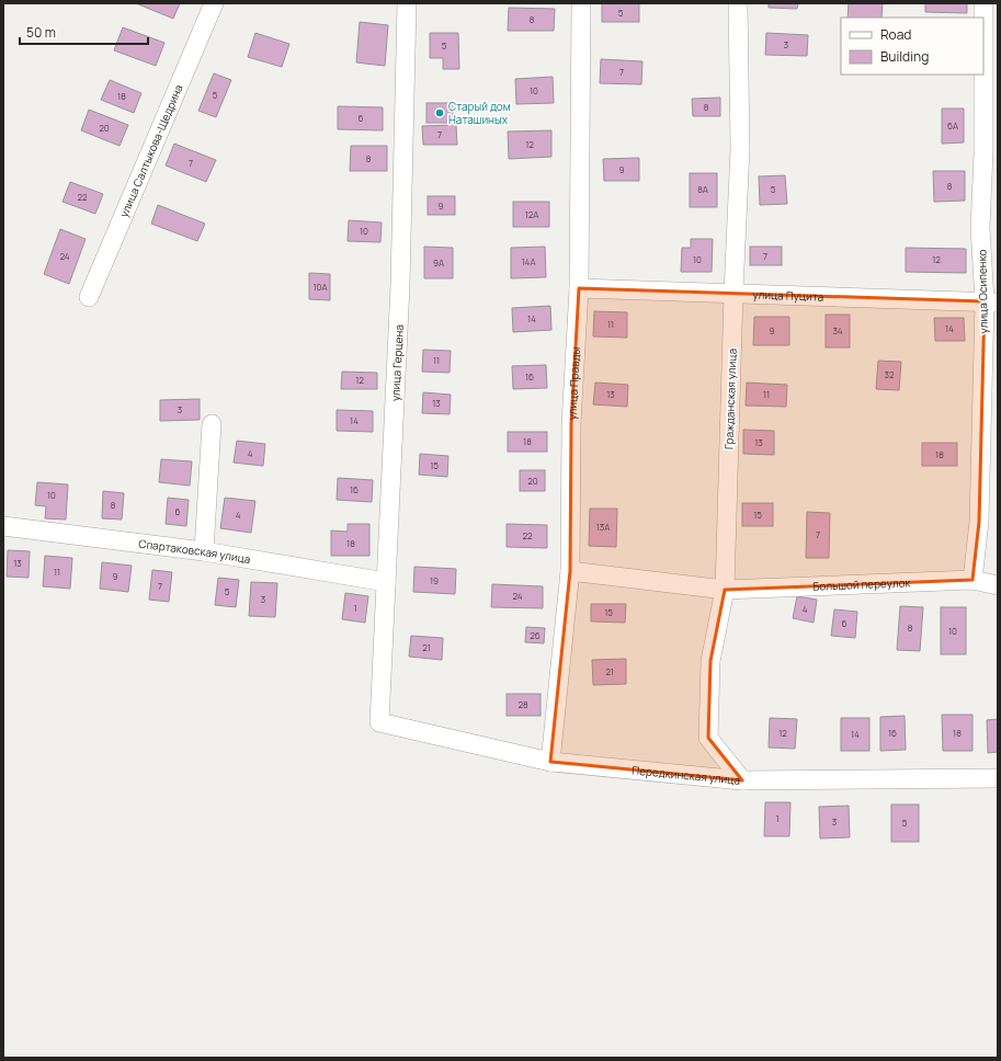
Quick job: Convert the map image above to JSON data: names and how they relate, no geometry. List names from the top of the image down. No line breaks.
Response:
{"streets":{"street":["улица Салтыкова-Щедрина","улица Осипенко","улица Пуцита","улица Герцена","улица Правды","Гражданская улица","Спартаковская улица","Большой переулок","Передкинская улица"]},"crossings":[["улица Осипенко","улица Пуцита"],["улица Осипенко","Большой переулок"],["улица Пуцита","улица Правды"],["улица Пуцита","Гражданская улица"],["улица Герцена","Спартаковская улица"],["улица Герцена","Передкинская улица"],["улица Правды","Большой переулок"],["улица Правды","Передкинская улица"],["Гражданская улица","Большой переулок"],["Гражданская улица","Передкинская улица"]],"places":["Старый дом Наташиных"],"house_numbers":["5","8","3","5","7","10","5","18","8","6","6А","20","7","12","8","7","9","8","8А","5","22","9","12А","10","24","7","10","12","14А","9А","10А","14","11","14","9","34","11","32","16","12","13","11","13","3","14","18","13","4","18","15","20","16","10","8","6","4","15","13А","7","22","18","13","11","9","19","7","5","24","3","1","4","15","6","8","10","26","21","21","28","12","16","18","14","1","3","5"],"legend":["Road","Building"],"scale_bar":"50 m"}
